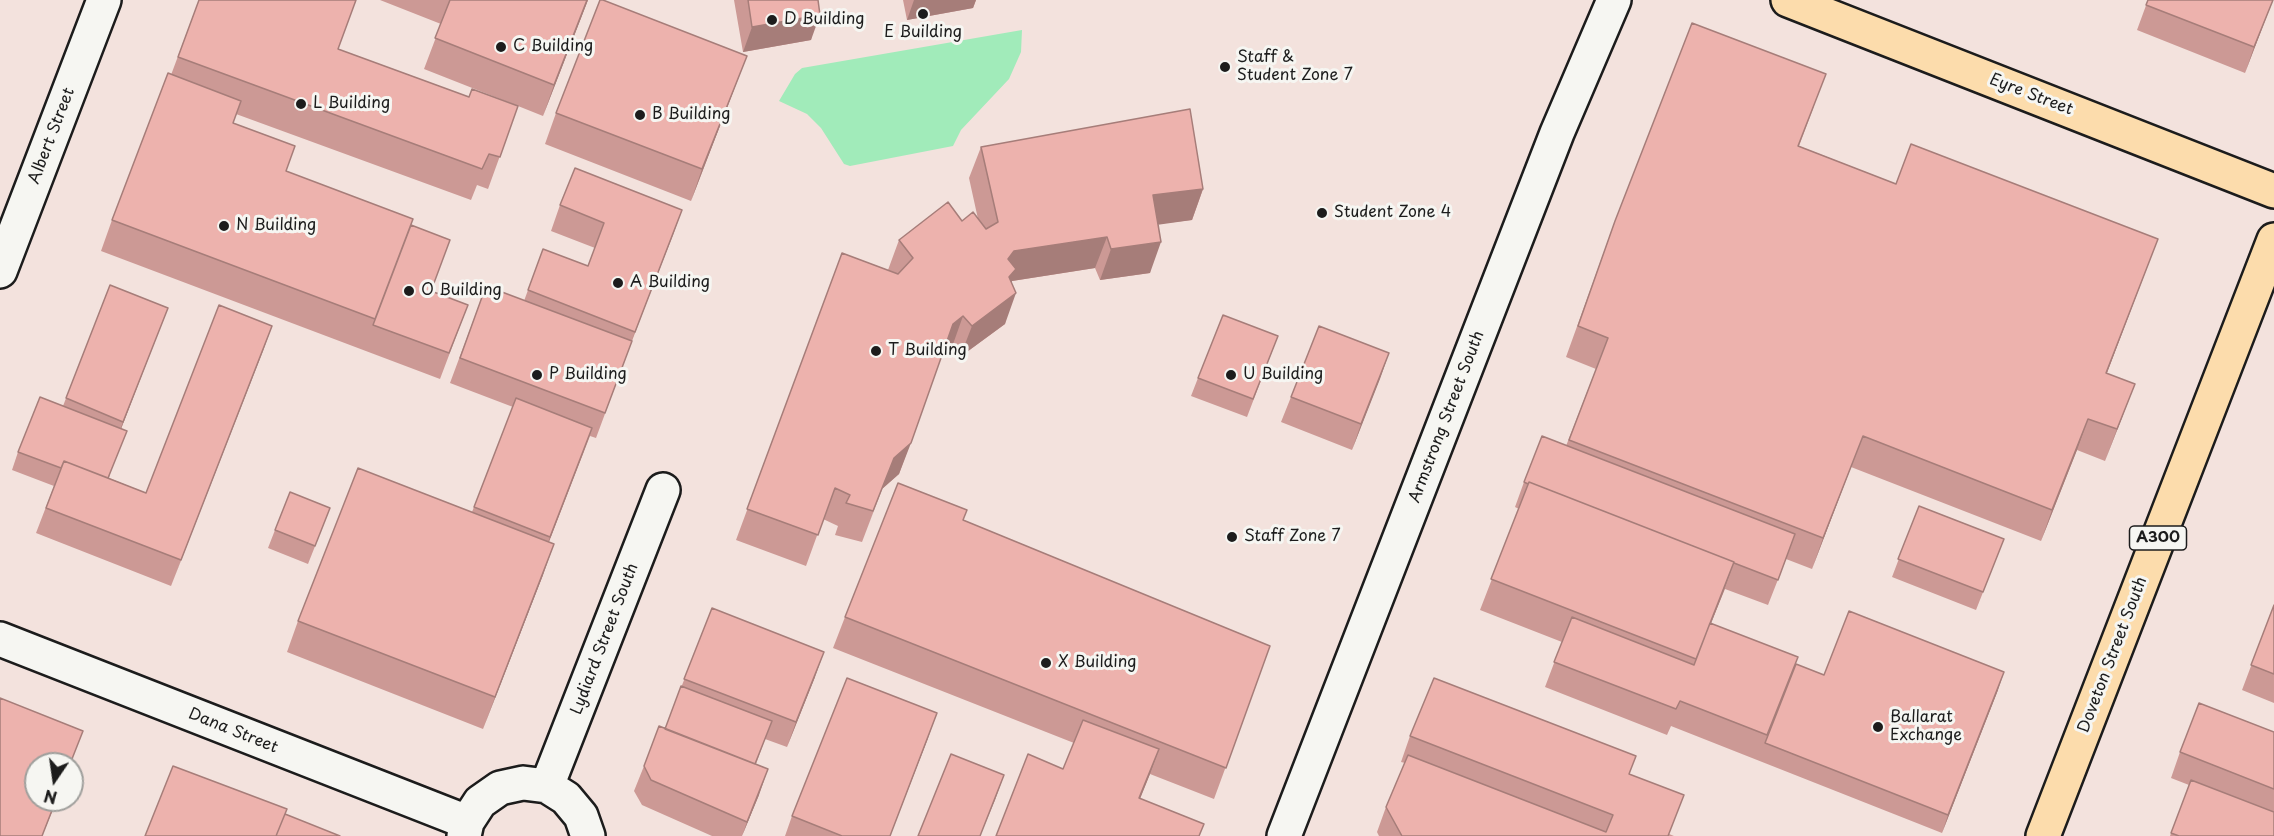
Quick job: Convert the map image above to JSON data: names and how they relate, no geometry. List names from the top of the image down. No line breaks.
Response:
{"streets":{"main road":["Eyre Street","A300","Doveton Street South"],"street":["Albert Street","Armstrong Street South","Lydiard Street South","Dana Street"]},"places":["E Building","D Building","C Building","Staff & Student Zone 7","L Building","B Building","Student Zone 4","N Building","A Building","O Building","T Building","P Building","U Building","Staff Zone 7","X Building","Ballarat Exchange"],"north":"bottom"}
